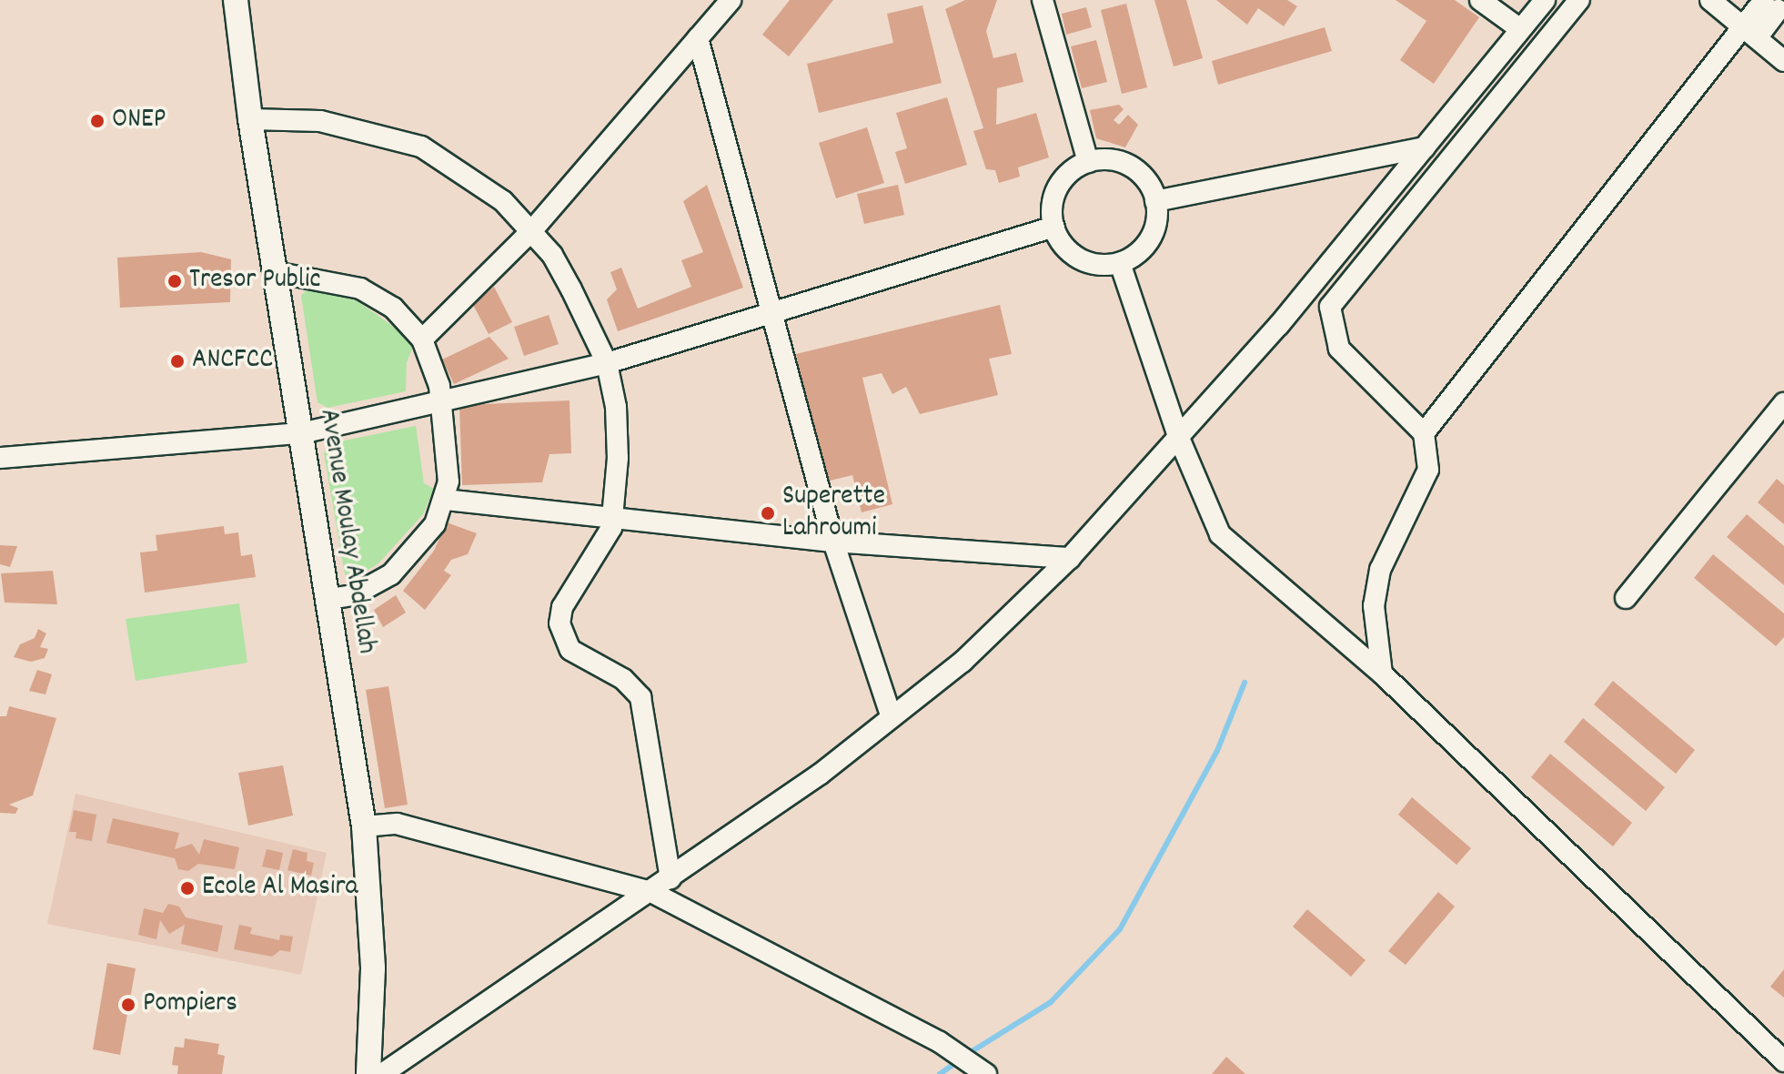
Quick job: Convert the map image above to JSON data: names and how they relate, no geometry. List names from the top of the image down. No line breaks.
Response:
{"streets":{"main road":["Avenue Moulay Abdellah"]},"places":["ONEP","Tresor Public","ANCFCC","Superette Lahroumi","Ecole Al Masira","Pompiers"]}
